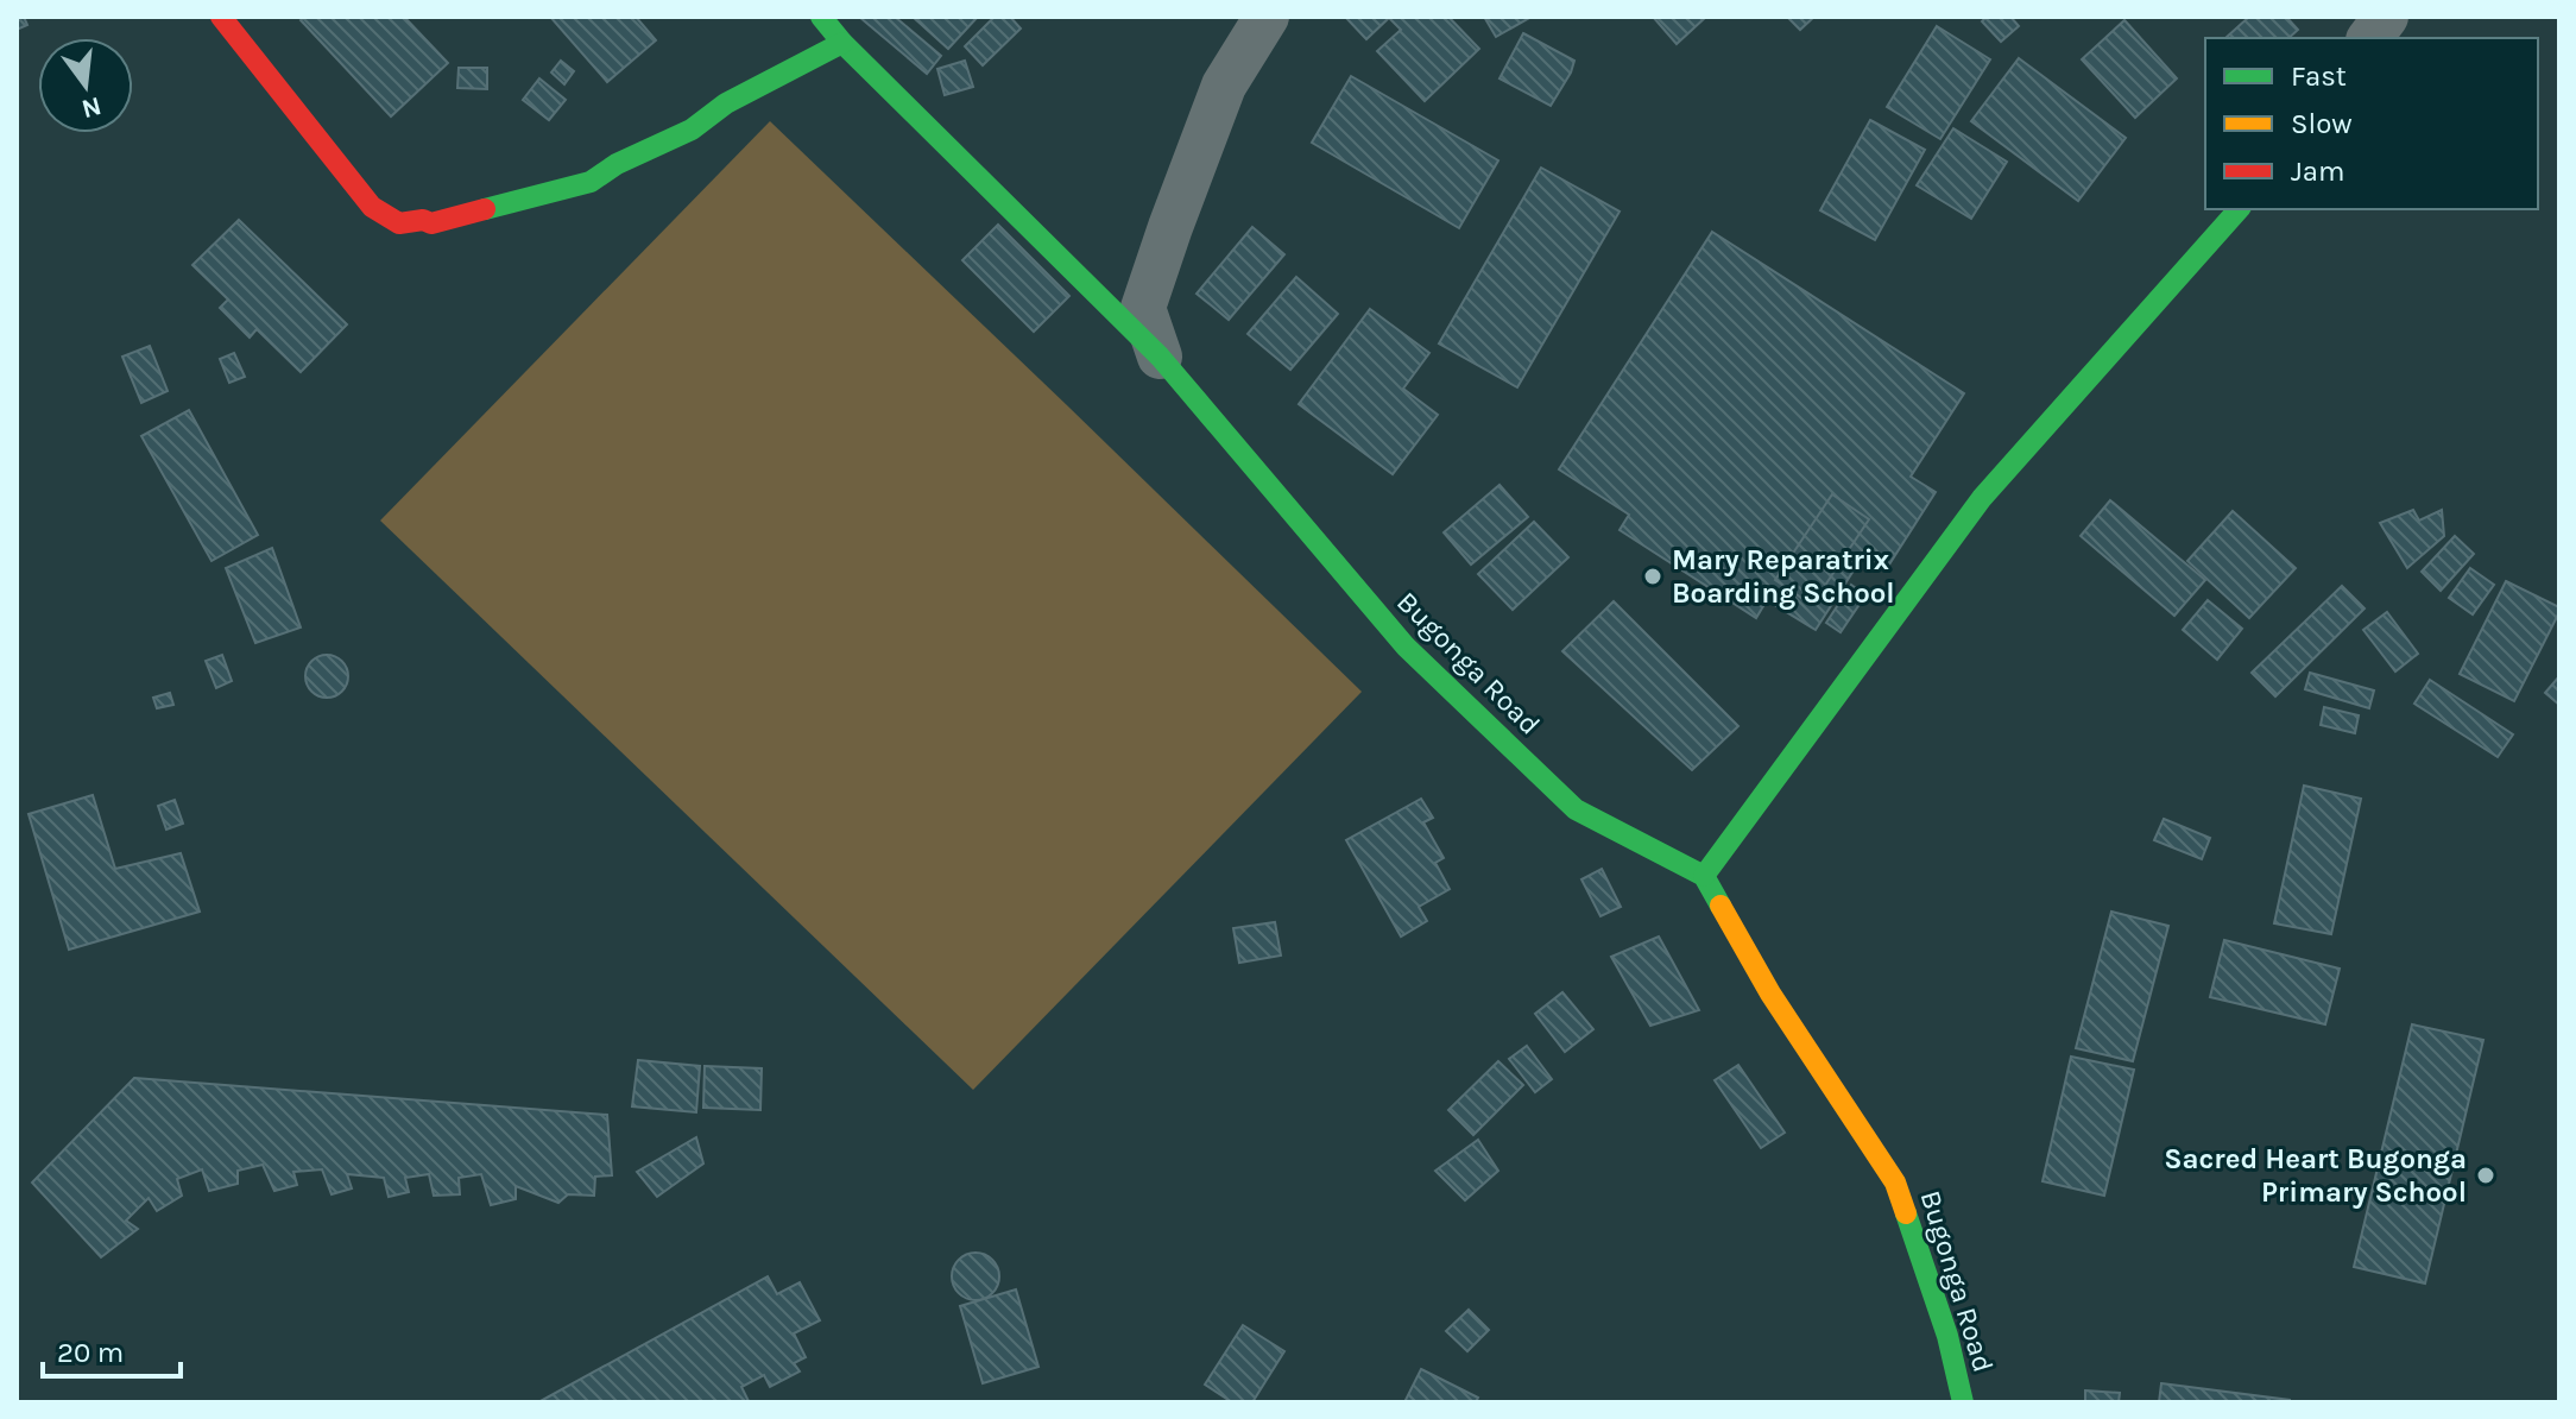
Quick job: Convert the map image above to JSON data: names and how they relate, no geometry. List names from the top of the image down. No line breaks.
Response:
{"streets":{"street":["Bugonga Road"]},"places":["Mary Reparatrix Boarding School","Sacred Heart Bugonga Primary School"],"legend":["Fast","Slow","Jam"],"scale_bar":"20 m","north":"bottom"}
